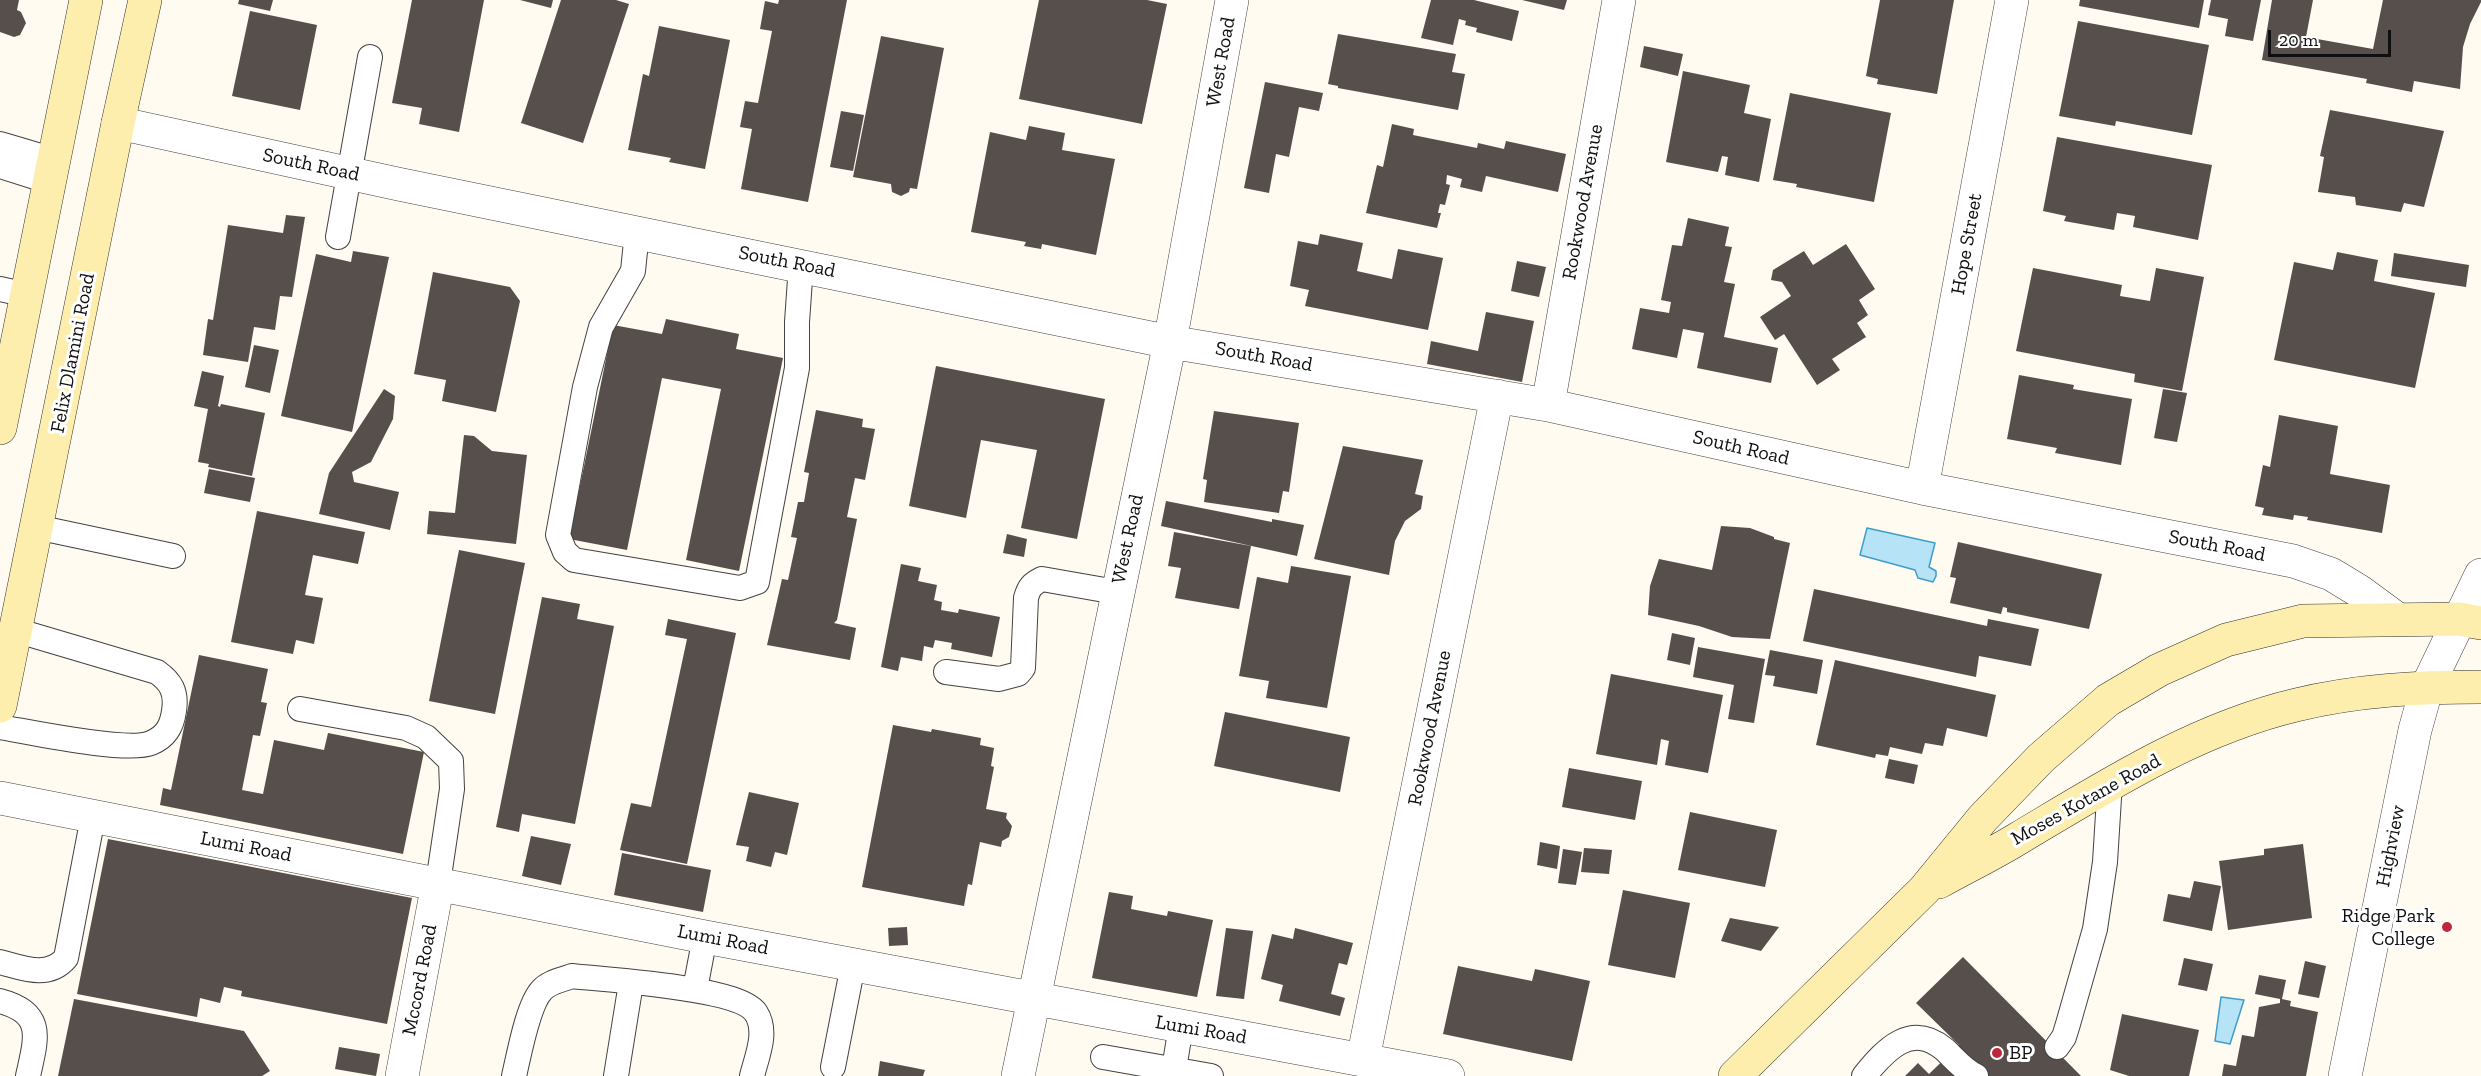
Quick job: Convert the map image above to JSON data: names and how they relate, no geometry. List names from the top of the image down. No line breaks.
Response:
{"streets":{"main road":["Felix Dlamini Road","Moses Kotane Road"],"street":["West Road","South Road","Rookwood Avenue","Hope Street","Highview","Lumi Road","Mccord Road"]},"crossings":[["West Road","South Road"],["West Road","Lumi Road"],["South Road","Rookwood Avenue"],["South Road","Hope Street"],["South Road","Felix Dlamini Road"],["South Road","Moses Kotane Road"],["Rookwood Avenue","Lumi Road"],["Moses Kotane Road","Highview"],["Lumi Road","Mccord Road"]],"places":["Ridge Park College","BP"],"scale_bar":"20 m"}
